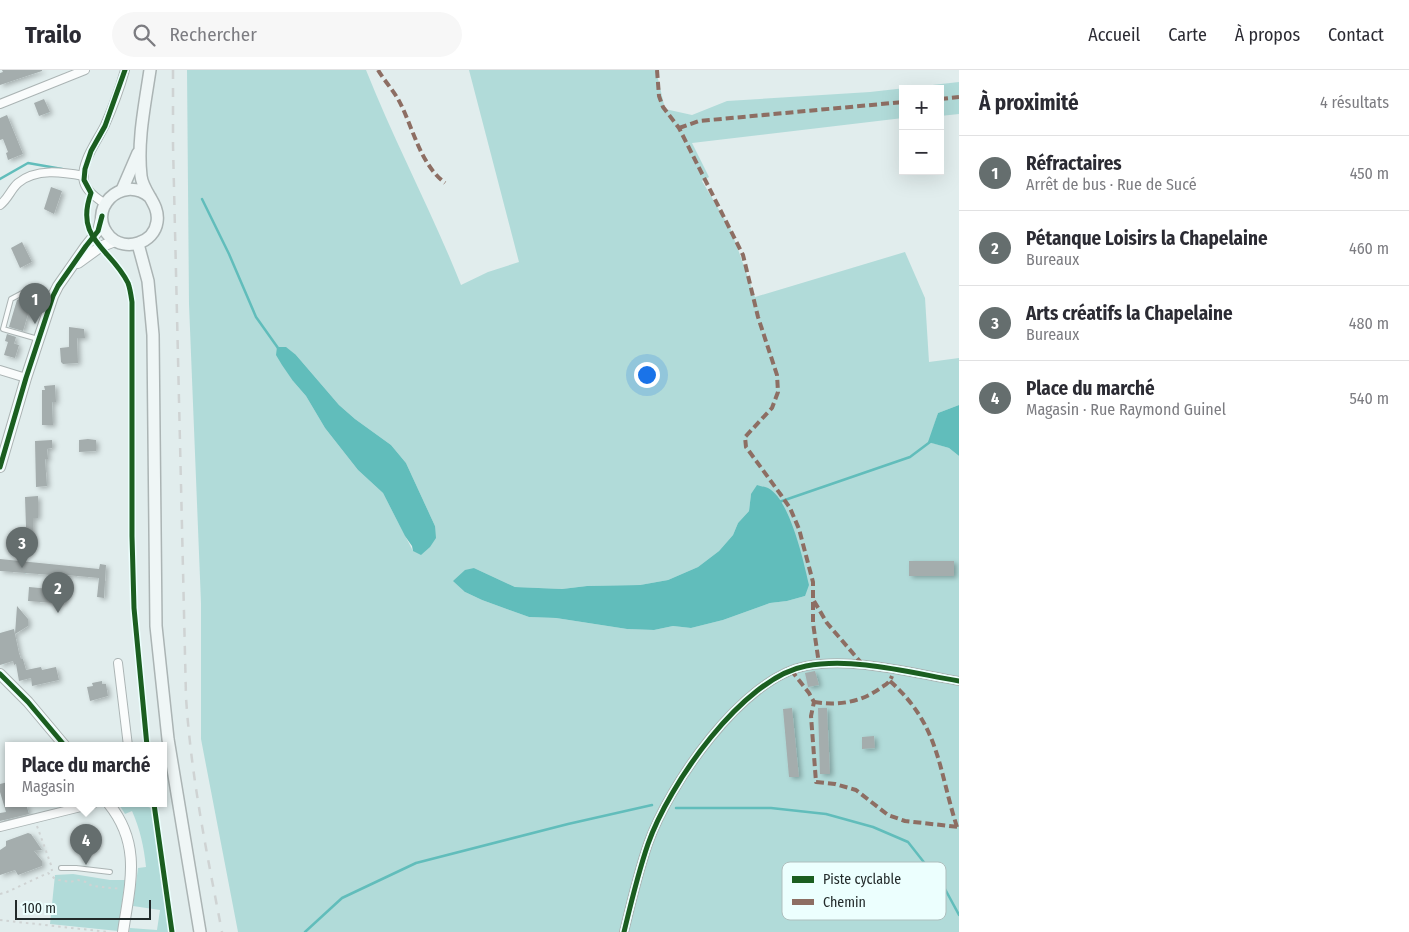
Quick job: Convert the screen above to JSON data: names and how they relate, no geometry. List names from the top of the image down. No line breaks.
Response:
{"legend":["Piste cyclable","Chemin"],"scale_bar":"100 m","page":{"header":"Trailo","search":"Rechercher","nav":["Accueil","Carte","À propos","Contact"],"heading":["À proximité","4 résultats"],"map_buttons":["+","−"],"list":[{"mark":"1","name":"Réfractaires","note":"Arrêt de bus · Rue de Sucé","value":"450 m"},{"mark":"2","name":"Pétanque Loisirs la Chapelaine","note":"Bureaux","value":"460 m"},{"mark":"3","name":"Arts créatifs la Chapelaine","note":"Bureaux","value":"480 m"},{"mark":"4","name":"Place du marché","note":"Magasin · Rue Raymond Guinel","value":"540 m"}],"pins":["1","3","2","4"],"popup":["Place du marché","Magasin"],"scale":"100 m"}}
